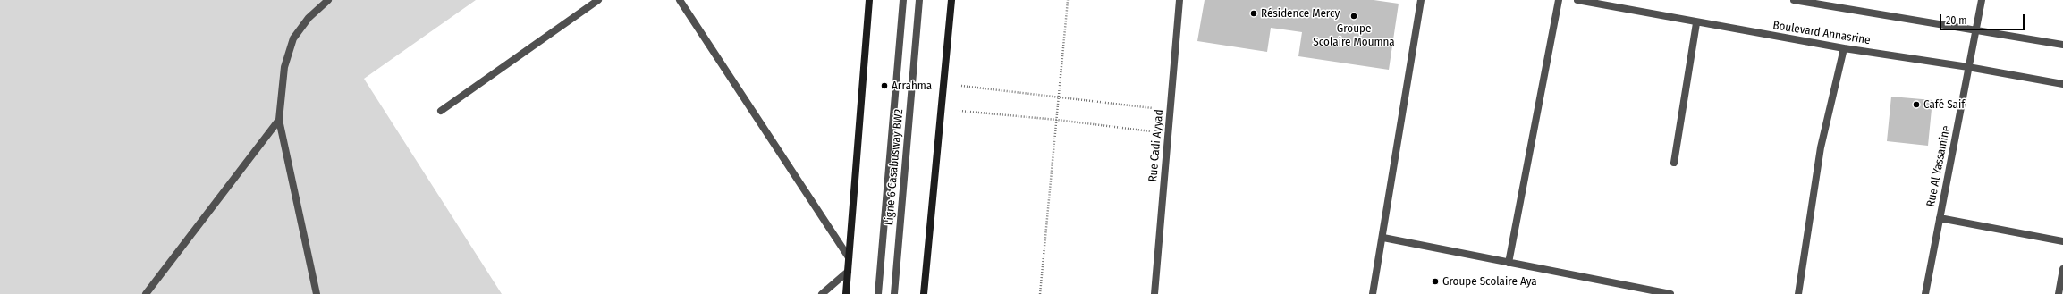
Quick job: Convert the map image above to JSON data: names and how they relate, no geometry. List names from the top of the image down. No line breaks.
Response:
{"streets":{"street":["Boulevard Annasrine","Rue Cadi Ayyad","Rue Al Yassamine","Ligne 6 Casabusway BW2"]},"crossings":[["Boulevard Annasrine","Rue Al Yassamine"]],"places":["Résidence Mercy","Groupe Scolaire Moumna","Arrahma","Café Saif","Groupe Scolaire Aya"],"scale_bar":"20 m"}
